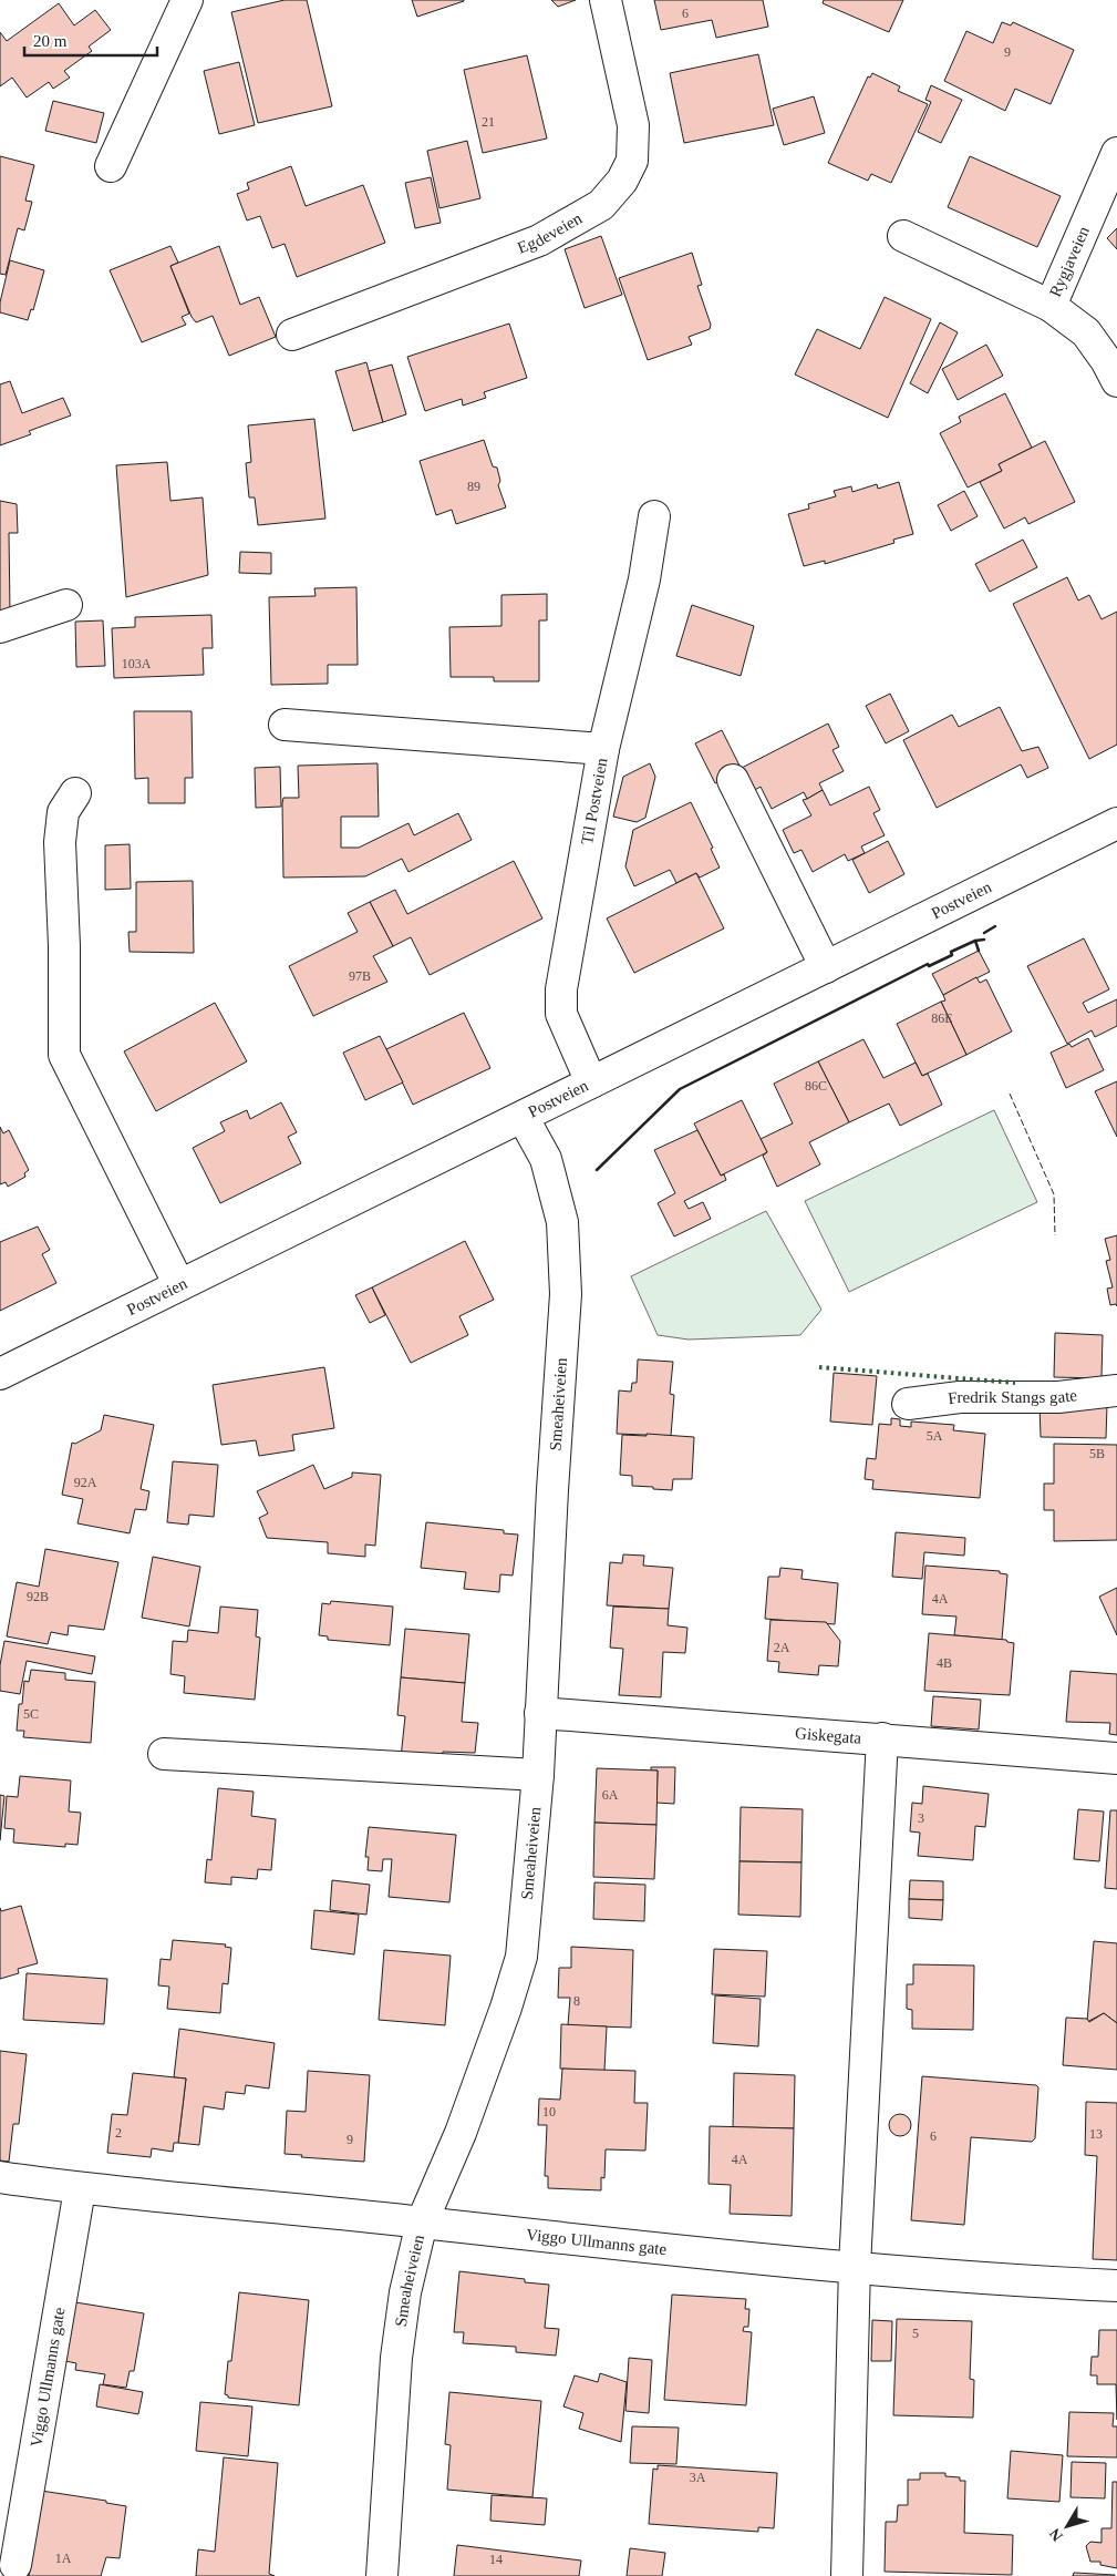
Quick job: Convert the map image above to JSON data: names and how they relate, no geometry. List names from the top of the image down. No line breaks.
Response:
{"streets":{"street":["Egdeveien","Rygjaveien","Til Postveien","Postveien","Fredrik Stangs gate","Smeaheiveien","Giskegata","Viggo Ullmanns gate"]},"crossings":[["Til Postveien","Postveien"],["Postveien","Smeaheiveien"],["Smeaheiveien","Giskegata"],["Smeaheiveien","Viggo Ullmanns gate"]],"house_numbers":["6","9","21","89","103A","97B","86E","86C","5A","5B","92A","92B","4A","2A","4B","5C","6A","3","8","10","2","13","6","9","4A","5","3A","1A","14"],"scale_bar":"20 m","north":"bottom left"}
